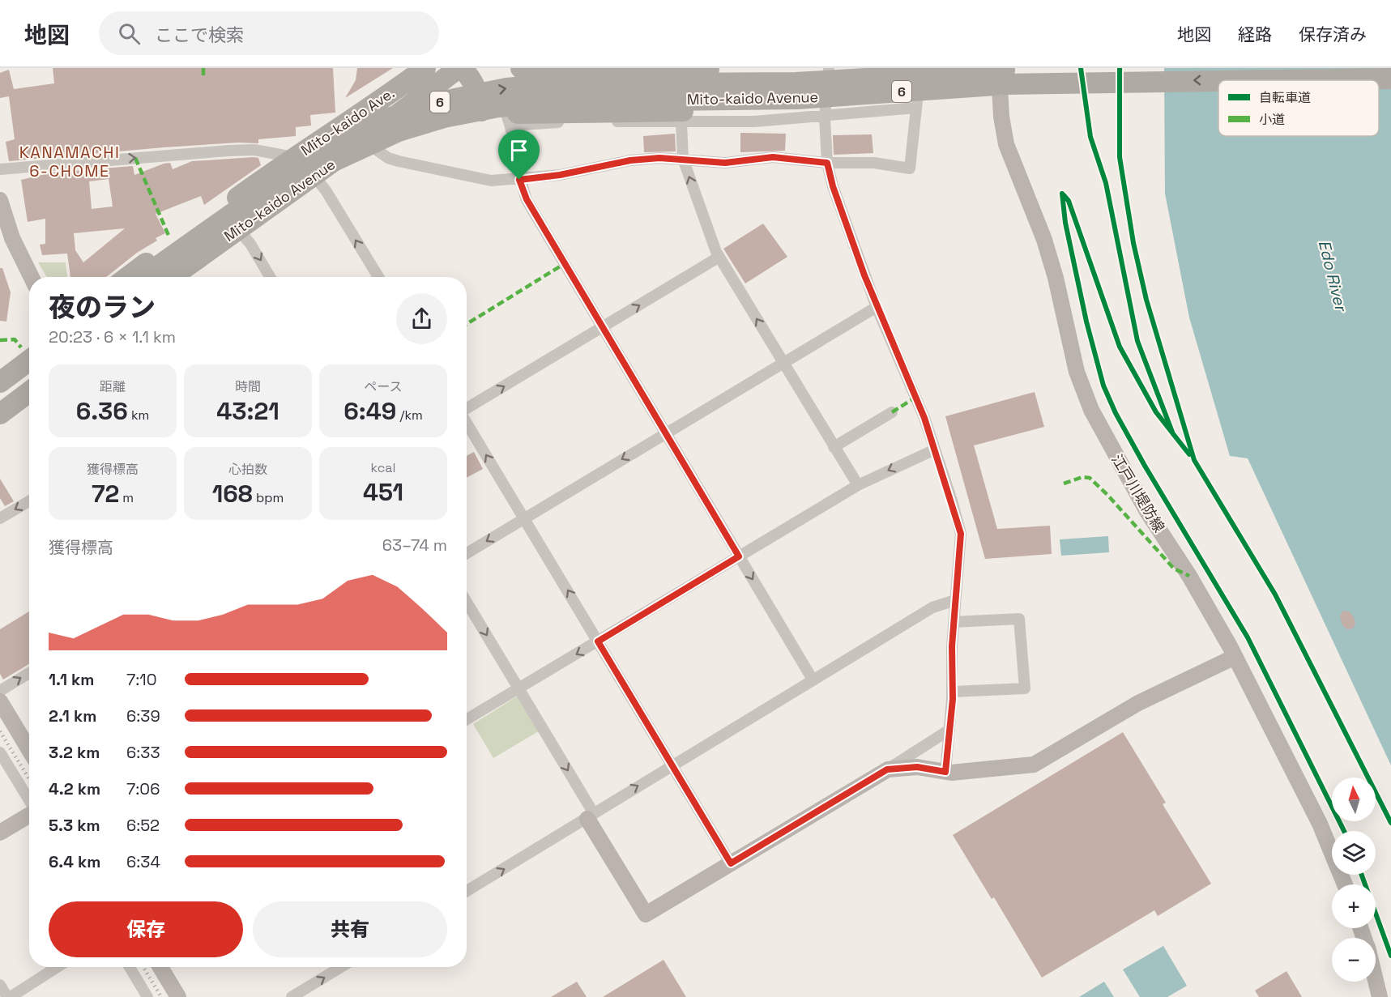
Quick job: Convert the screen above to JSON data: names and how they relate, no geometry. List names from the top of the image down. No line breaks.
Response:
{"streets":{"highway":["6","Mito-kaido Avenue","Mito-kaido Ave."],"main road":["江戸川堤防線"]},"crossings":[["Mito-kaido Avenue","Mito-kaido Ave."],["Mito-kaido Avenue","江戸川堤防線"]],"districts":["KANAMACHI 6-CHOME"],"water":["Edo River"],"legend":["自転車道","小道"],"north":"top","page":{"header":"地図","search":"ここで検索","nav":["地図","経路","保存済み"],"heading":["夜のラン","20:23 · 6 × 1.1 km"],"stats":[["距離","6.36 km"],["時間","43:21"],["ペース","6:49 /km"],["獲得標高","72 m"],["心拍数","168 bpm"],["kcal","451"]],"chart":["獲得標高","63–74 m"],"list":[{"name":"1.1 km","note":"7:10"},{"name":"2.1 km","note":"6:39"},{"name":"3.2 km","note":"6:33"},{"name":"4.2 km","note":"7:06"},{"name":"5.3 km","note":"6:52"},{"name":"6.4 km","note":"6:34"}],"map_buttons":["+","−"],"buttons":["保存","共有"]}}
